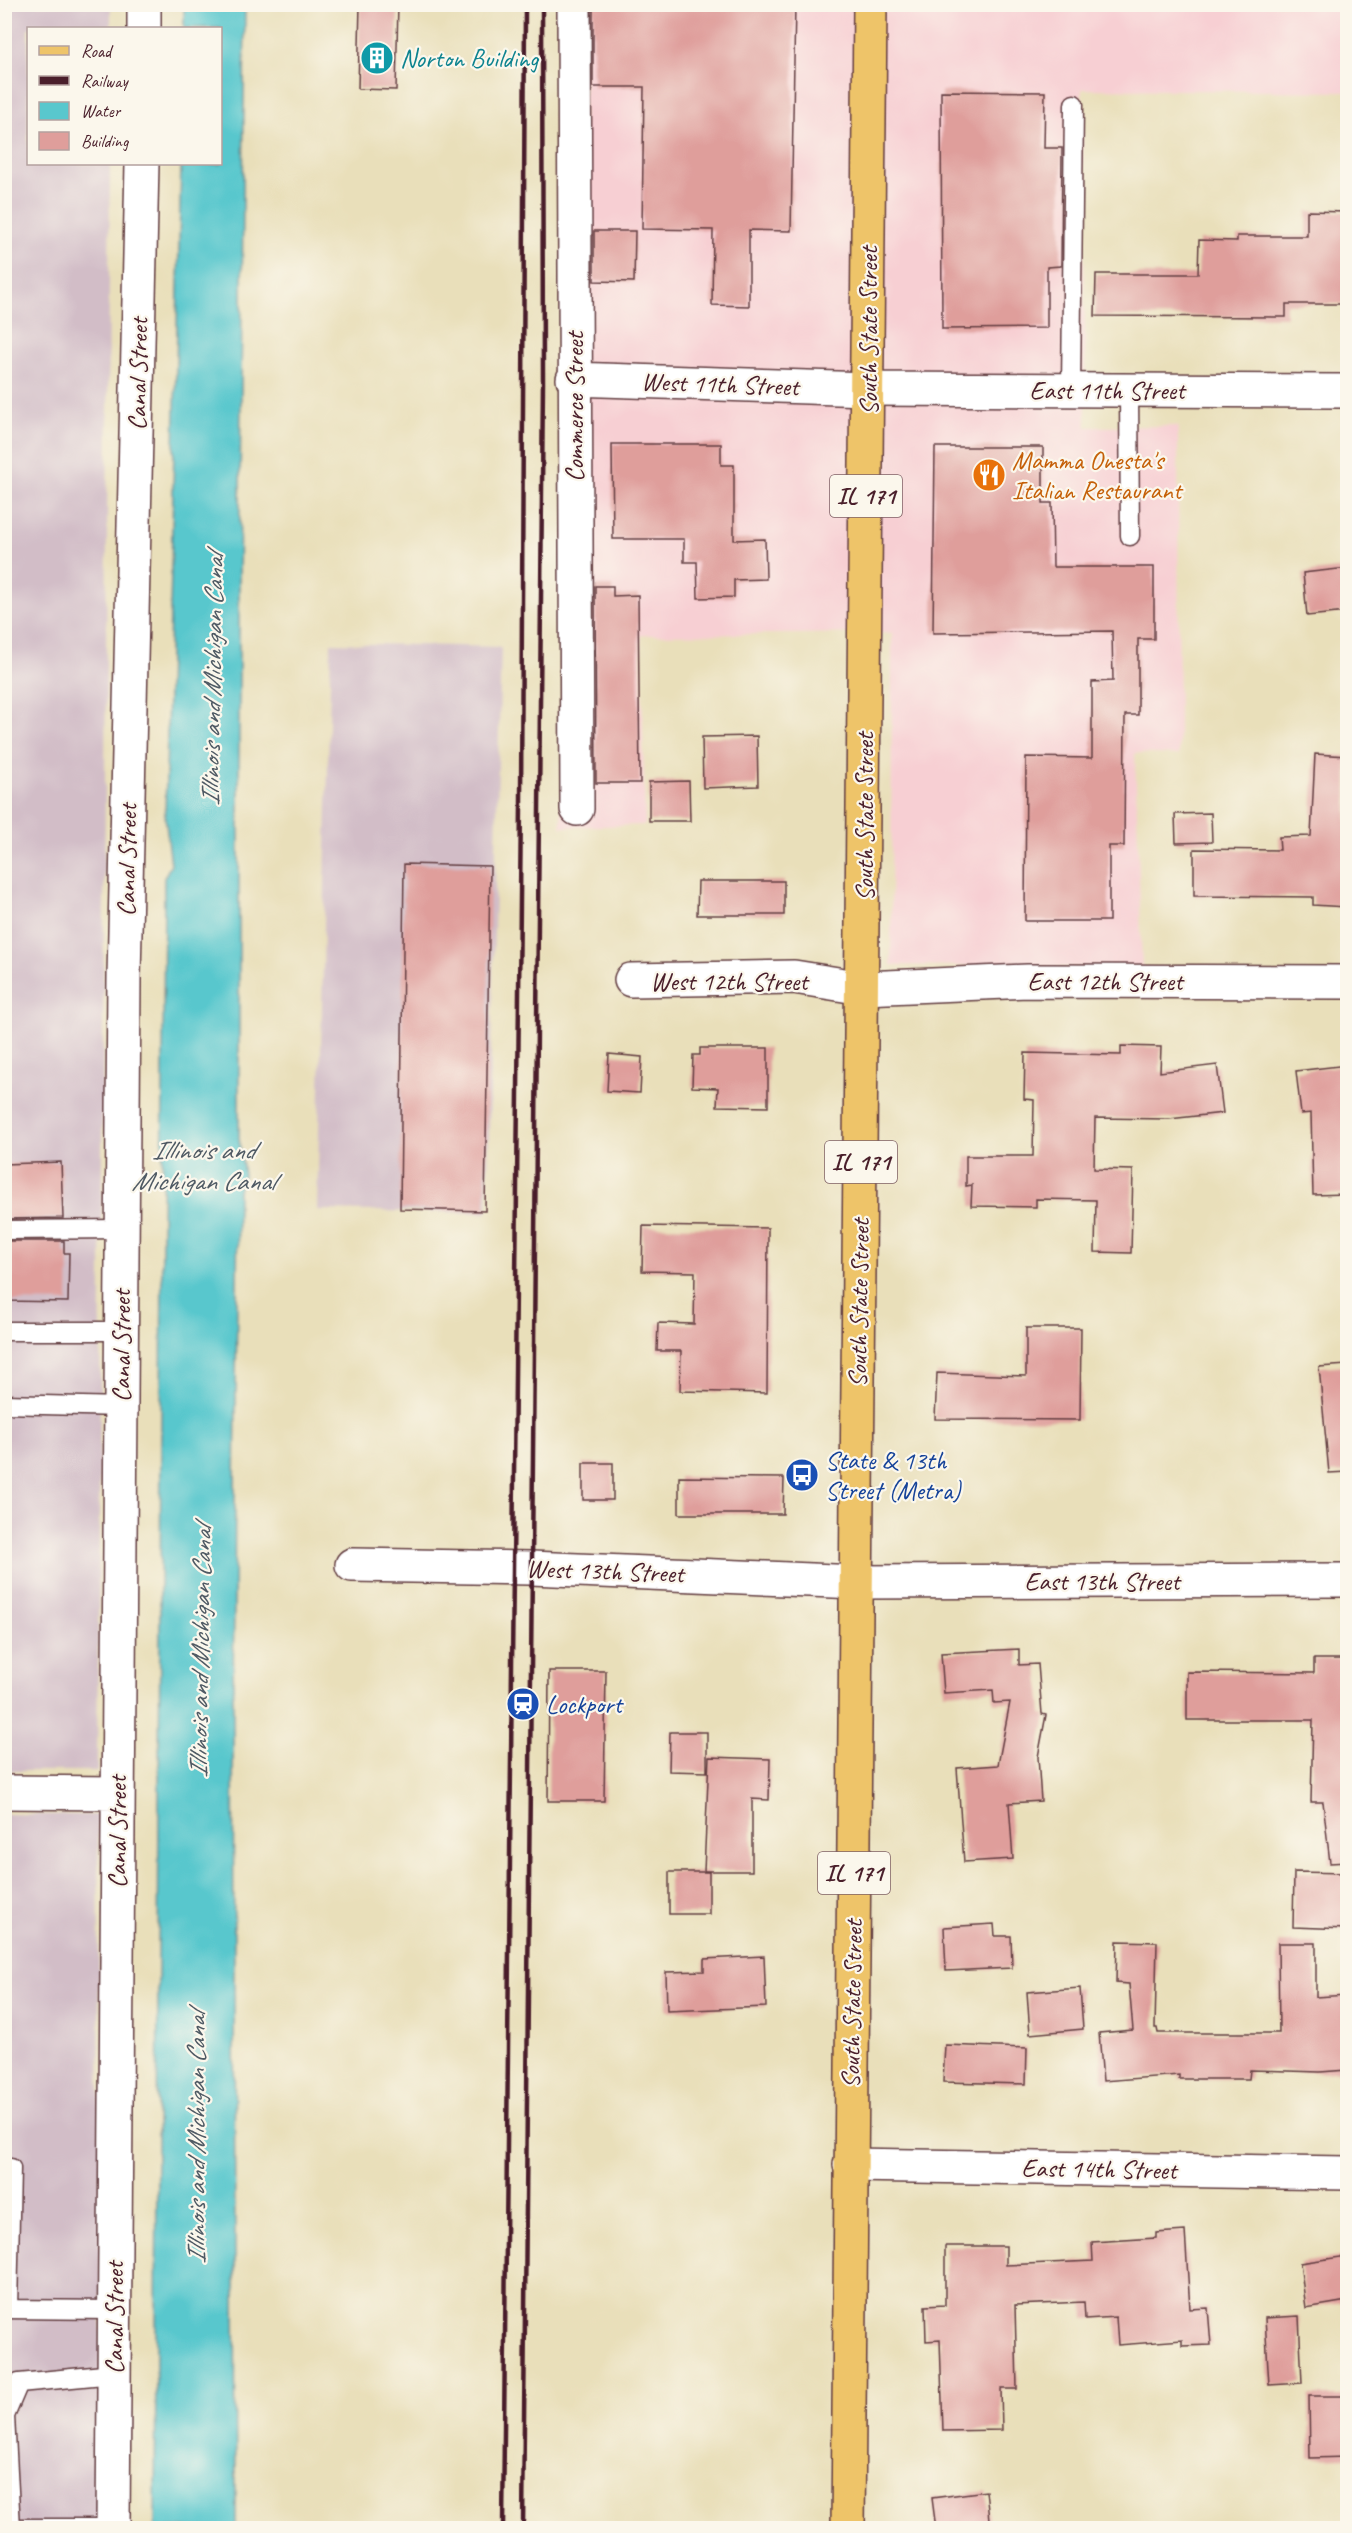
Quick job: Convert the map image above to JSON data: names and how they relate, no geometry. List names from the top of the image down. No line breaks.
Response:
{"streets":{"main road":["South State Street","IL 171"],"street":["Canal Street","West 11th Street","East 11th Street","Commerce Street","West 12th Street","East 12th Street","West 13th Street","East 13th Street","East 14th Street"]},"crossings":[["South State Street","West 11th Street"],["South State Street","East 11th Street"],["South State Street","West 12th Street"],["South State Street","East 12th Street"],["South State Street","West 13th Street"],["South State Street","East 13th Street"],["South State Street","East 14th Street"],["West 11th Street","East 11th Street"],["West 11th Street","Commerce Street"],["West 12th Street","East 12th Street"],["West 13th Street","East 13th Street"]],"water":["Illinois and Michigan Canal"],"places":{"building":["Norton Building"],"restaurant":["Mamma Onesta's Italian Restaurant"],"bus stop":["State & 13th Street (Metra)"],"station":["Lockport"]},"legend":["Road","Railway","Water","Building"]}
